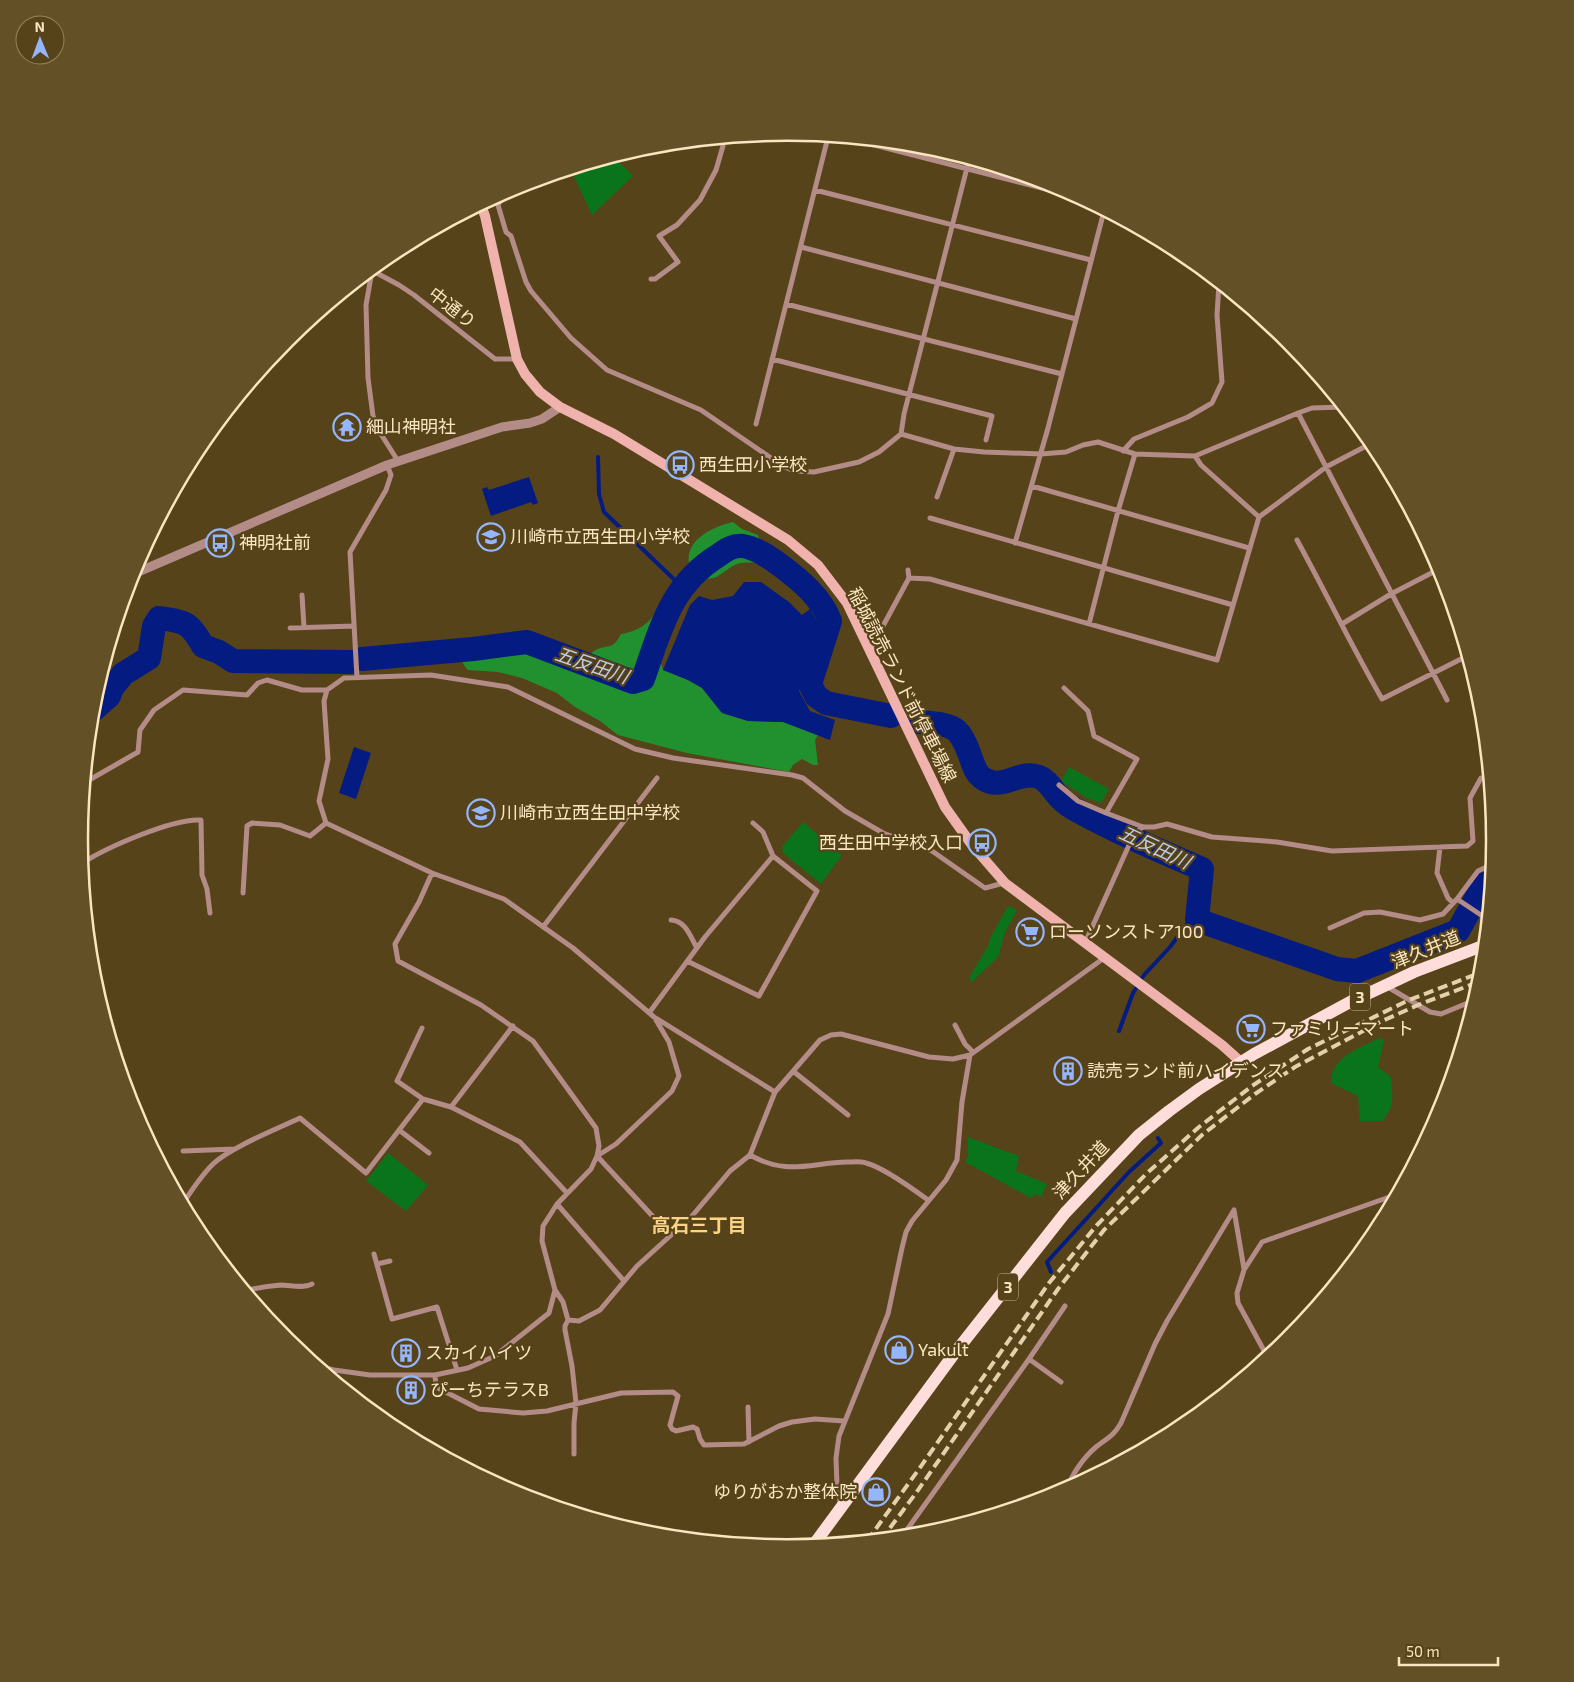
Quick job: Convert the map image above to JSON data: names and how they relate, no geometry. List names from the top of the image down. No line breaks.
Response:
{"streets":{"main road":["稲城読売ランド前停車場線","津久井道","3"],"street":["中通り"]},"crossings":[["中通り","稲城読売ランド前停車場線"],["稲城読売ランド前停車場線","津久井道"]],"districts":["高石三丁目"],"water":["五反田川"],"places":{"temple":["細山神明社"],"bus stop":["西生田小学校","神明社前","西生田中学校入口"],"school or university":["川崎市立西生田小学校","川崎市立西生田中学校"],"supermarket":["ローソンストア100","ファミリーマート"],"building":["読売ランド前ハイデンス","スカイハイツ","ぴーちテラスB"],"shop":["Yakult","ゆりがおか整体院"]},"scale_bar":"50 m","north":"top"}
